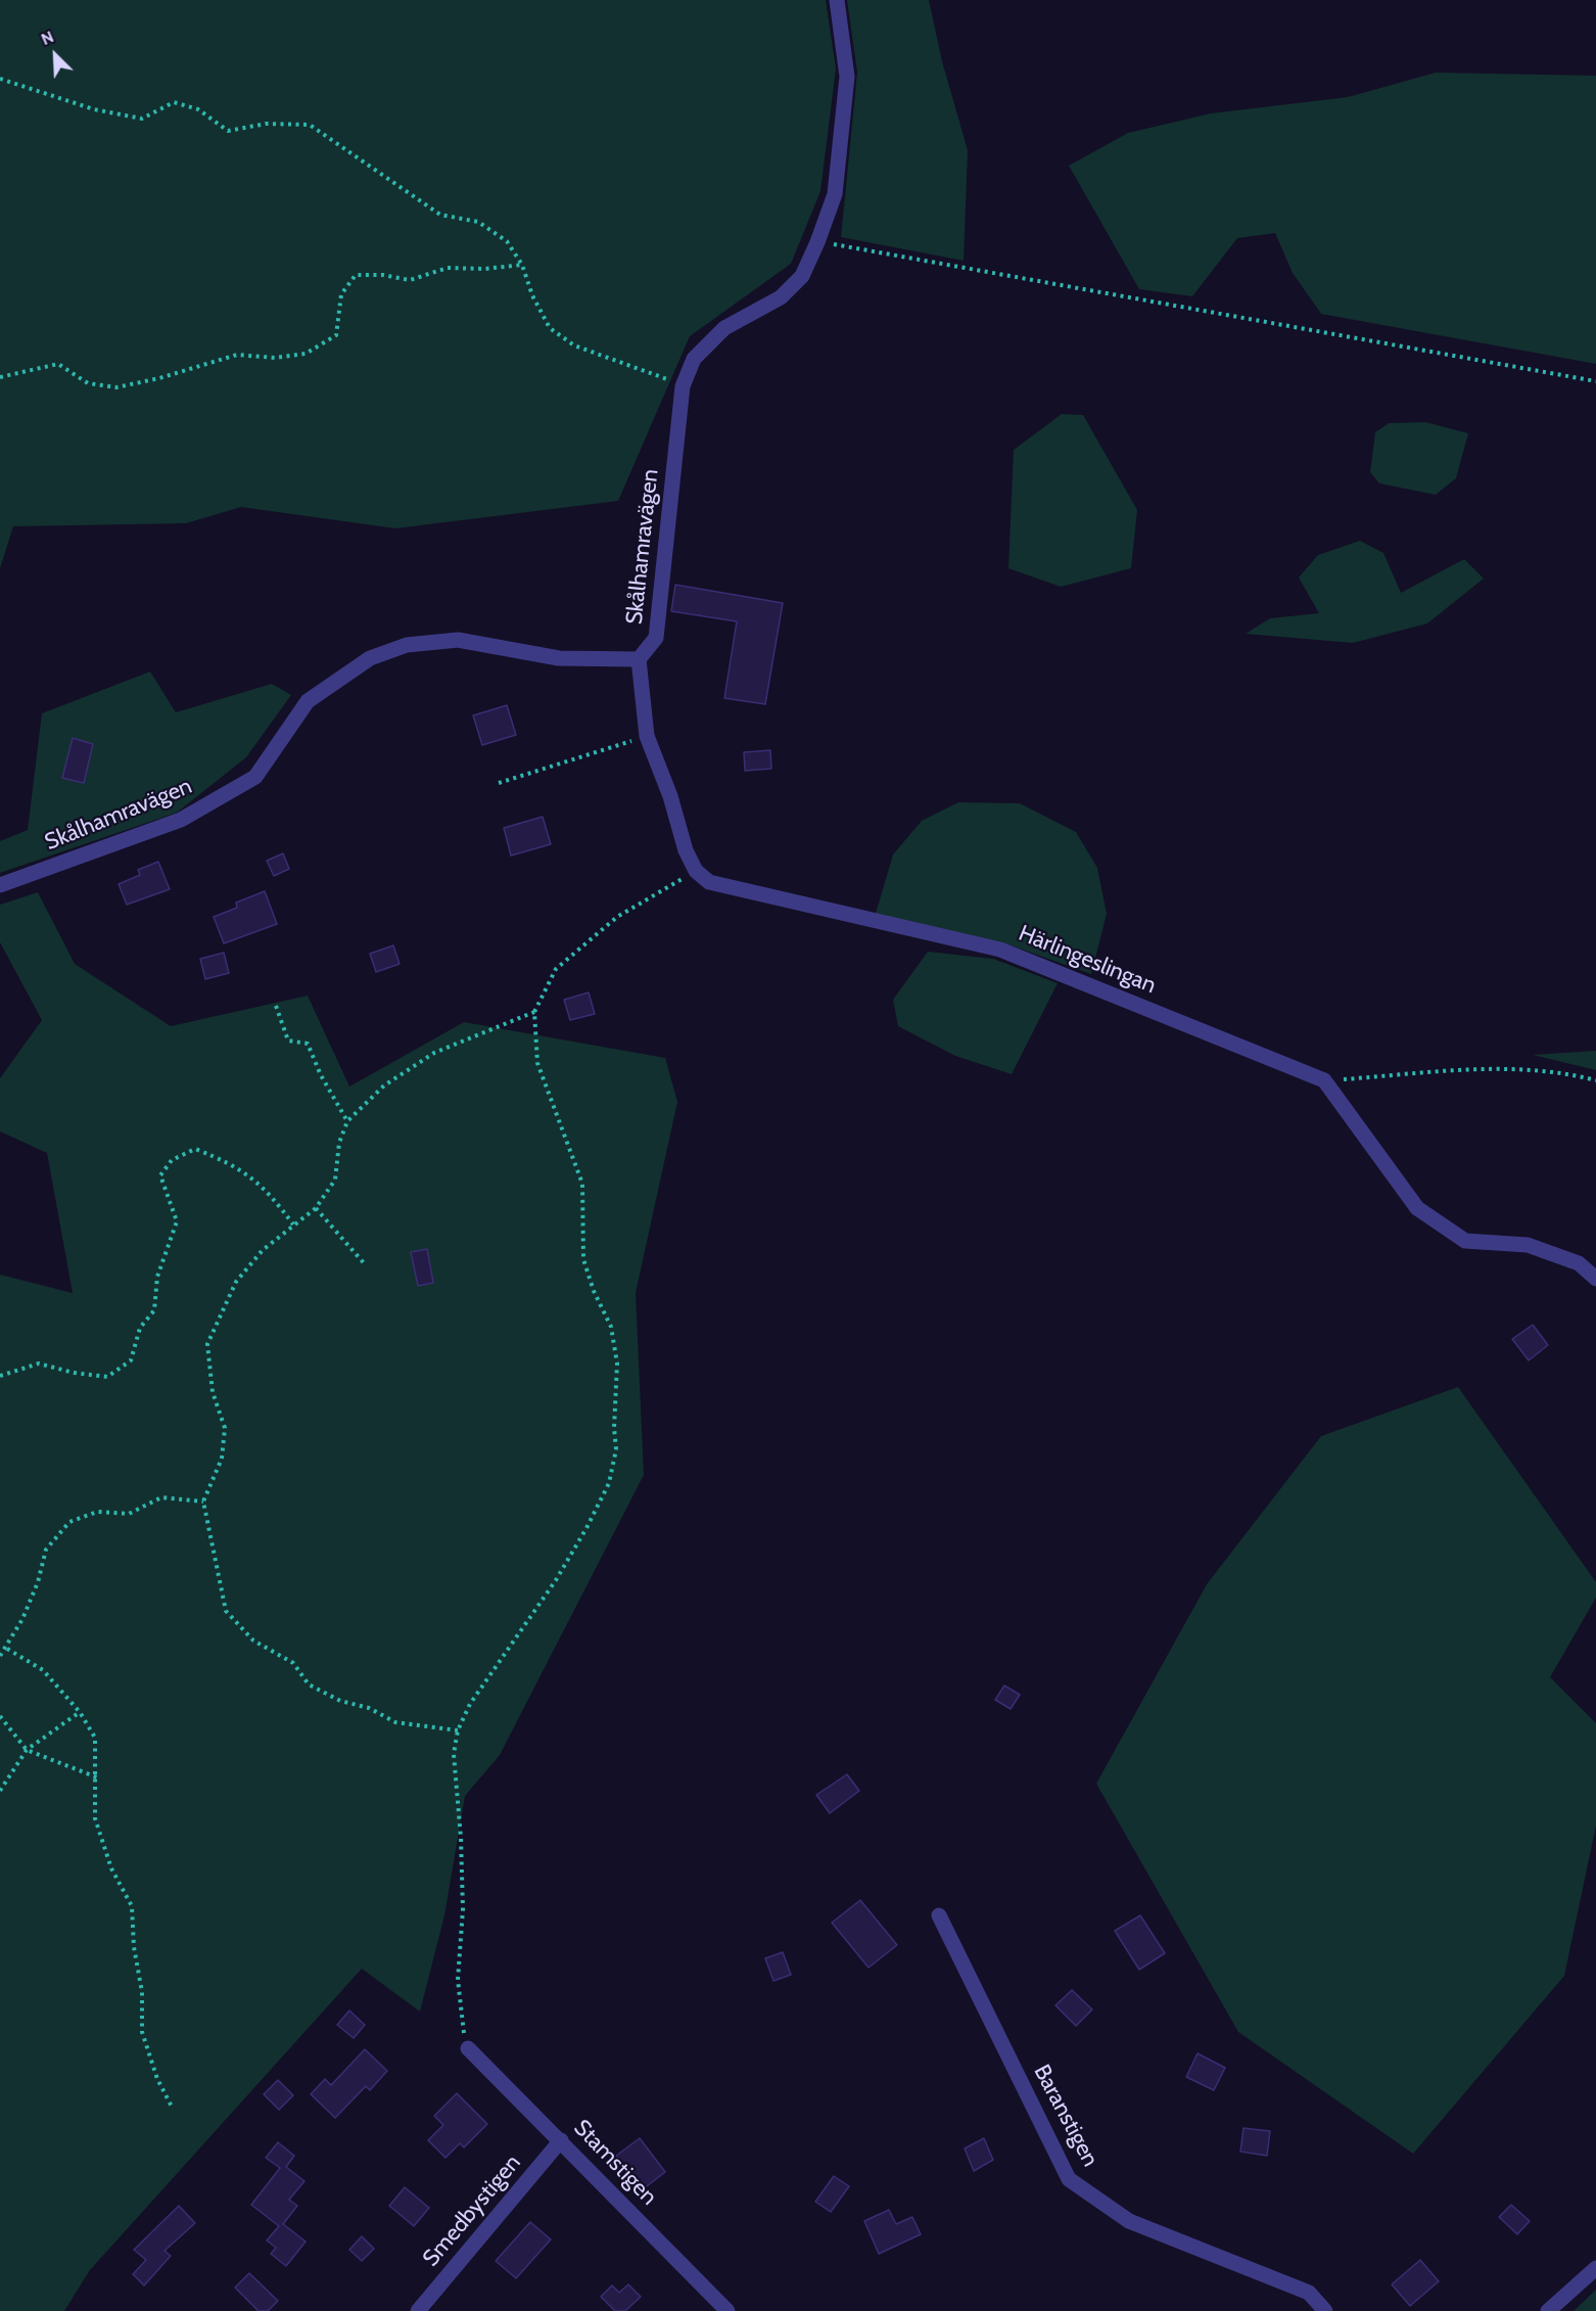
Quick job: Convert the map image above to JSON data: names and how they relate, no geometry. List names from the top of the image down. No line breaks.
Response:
{"streets":{"street":["Skålhamravägen","Härlingeslingan","Baranstigen","Stamstigen","Smedbystigen"]},"crossings":[["Stamstigen","Smedbystigen"]],"north":"top left"}
